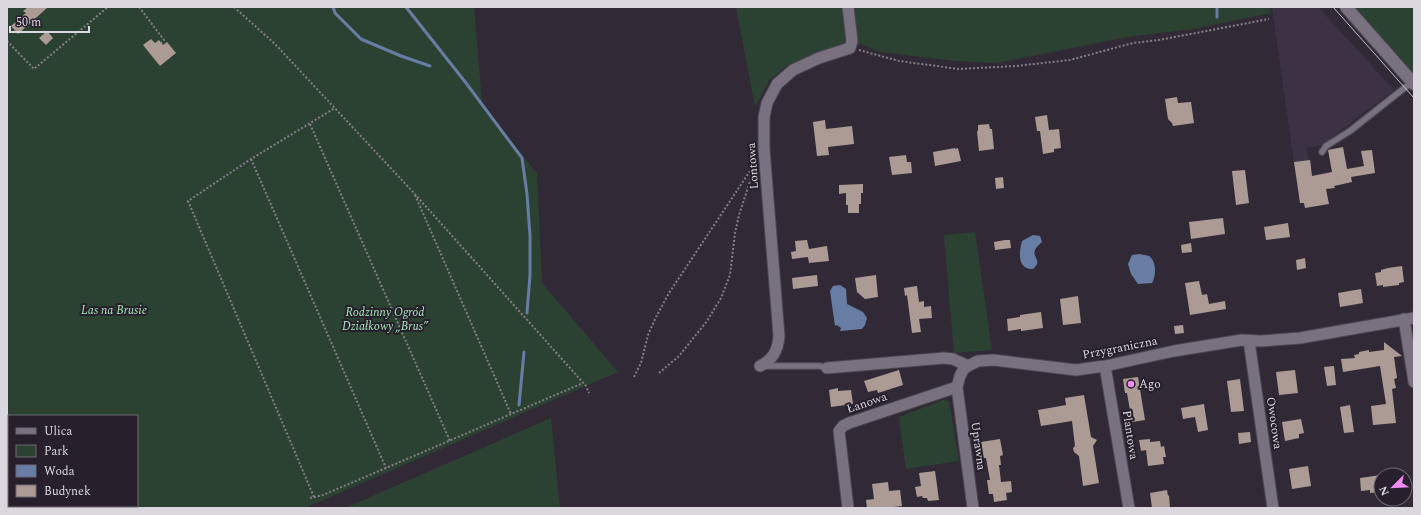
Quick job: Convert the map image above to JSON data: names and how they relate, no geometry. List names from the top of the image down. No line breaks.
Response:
{"streets":{"street":["Lontowa","Przygraniczna","Łanowa","Owocowa","Plantowa","Uprawna"]},"crossings":[["Przygraniczna","Owocowa"],["Przygraniczna","Plantowa"],["Łanowa","Uprawna"]],"parks":["Las na Brusie","Rodzinny Ogród Działkowy „Brus”"],"places":["Ago"],"legend":["Ulica","Park","Woda","Budynek"],"scale_bar":"50 m","north":"bottom left"}
